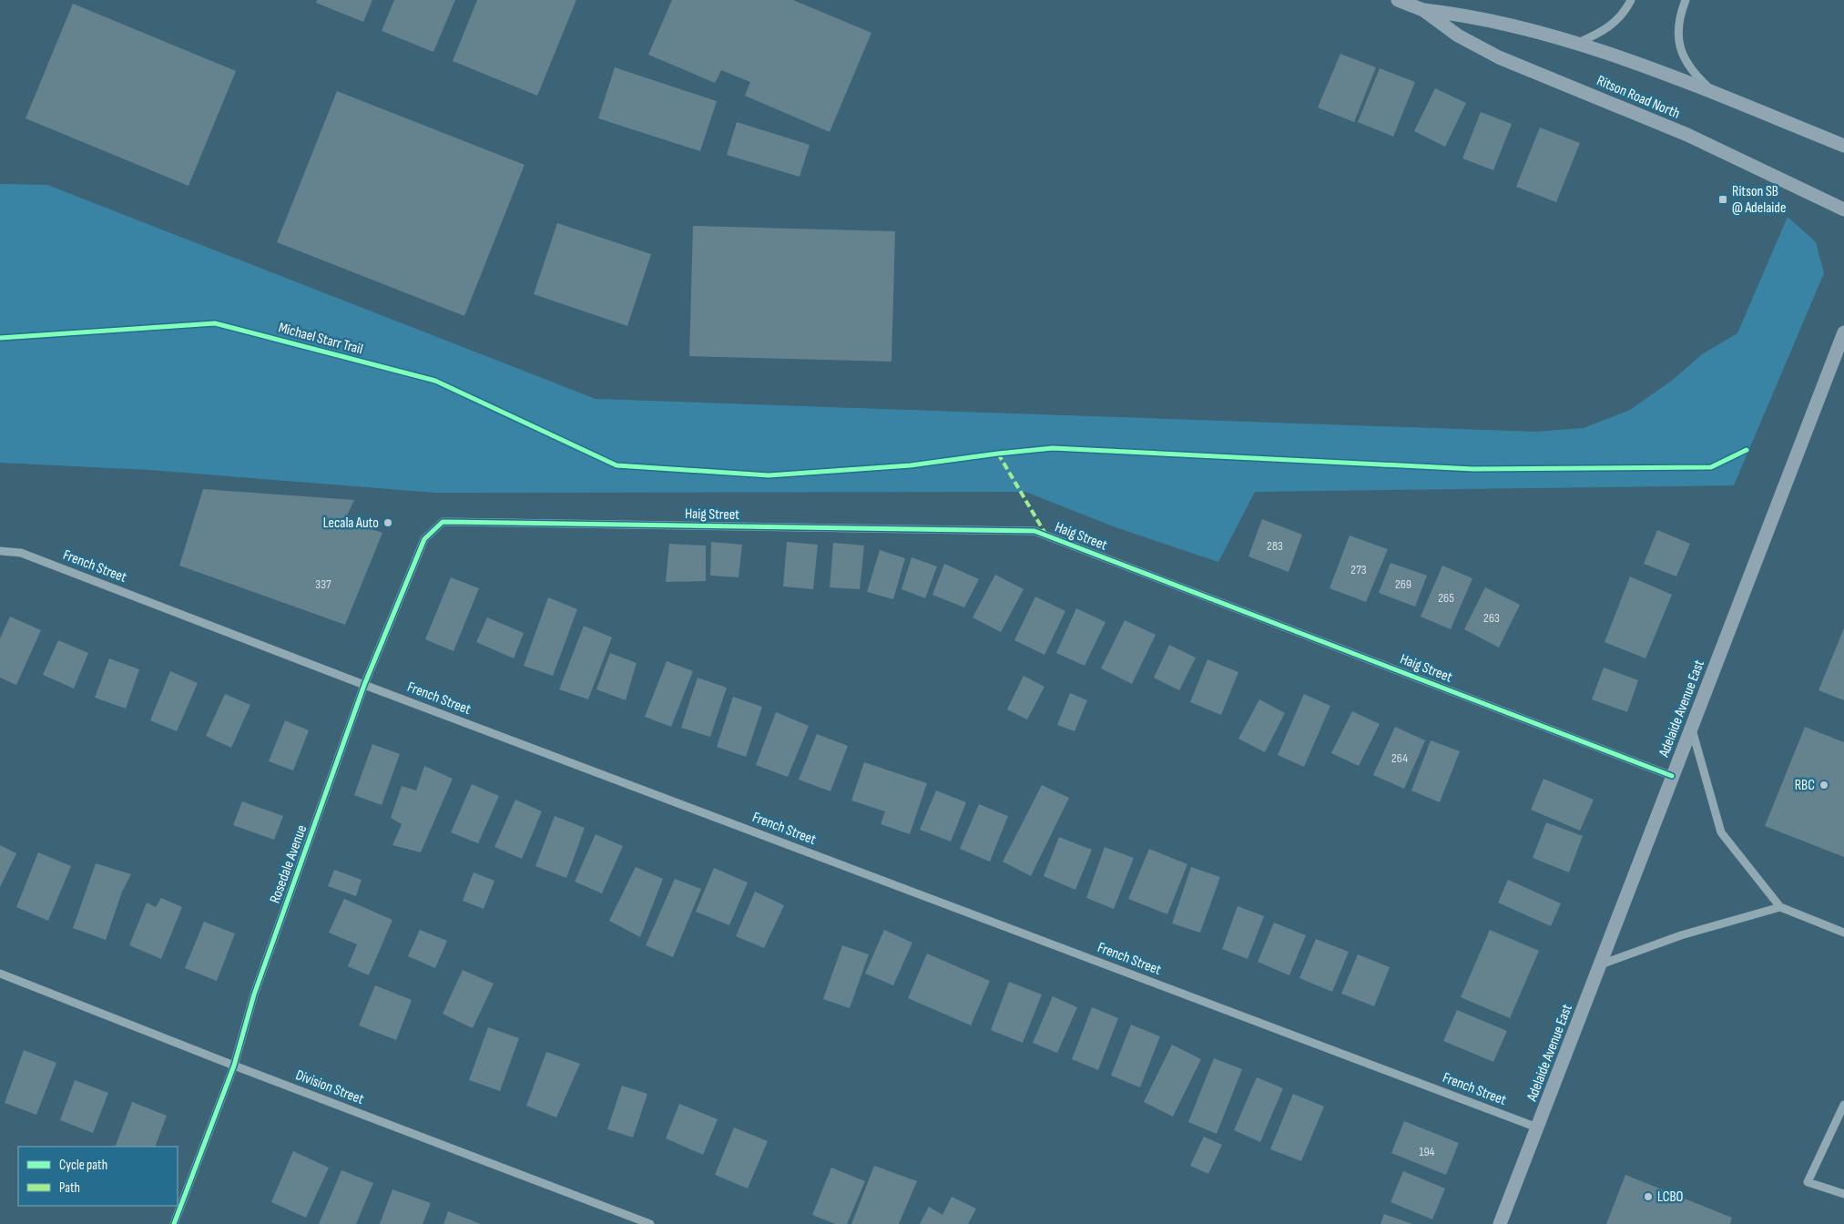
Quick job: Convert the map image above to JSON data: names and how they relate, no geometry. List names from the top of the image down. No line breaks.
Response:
{"streets":{"main road":["Ritson Road North","Adelaide Avenue East"],"street":["Haig Street","French Street","Rosedale Avenue","Division Street"],"cycle path":["Michael Starr Trail"]},"crossings":[["Haig Street","Adelaide Avenue East"],["Haig Street","Rosedale Avenue"],["French Street","Adelaide Avenue East"],["French Street","Rosedale Avenue"],["Rosedale Avenue","Division Street"]],"places":{"transit":["Ritson SB @ Adelaide"],"other":["Lecala Auto","RBC","LCBO"]},"house_numbers":["283","273","337","269","265","263","264","194"],"legend":["Cycle path","Path"]}
